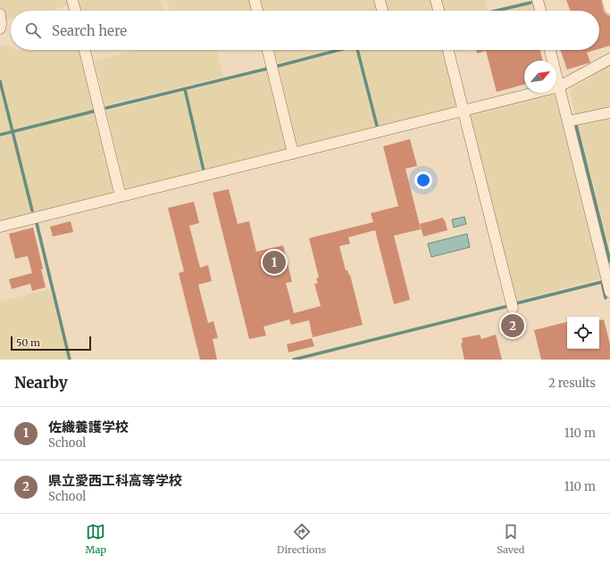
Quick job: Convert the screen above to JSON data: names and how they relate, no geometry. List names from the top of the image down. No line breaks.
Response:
{"scale_bar":"50 m","north":"top right","page":{"search":"Search here","pins":["1","2"],"scale":"50 m","heading":["Nearby","2 results"],"list":[{"mark":"1","name":"佐織養護学校","note":"School","value":"110 m"},{"mark":"2","name":"県立愛西工科高等学校","note":"School","value":"110 m"}],"nav":["Map","Directions","Saved"]}}
